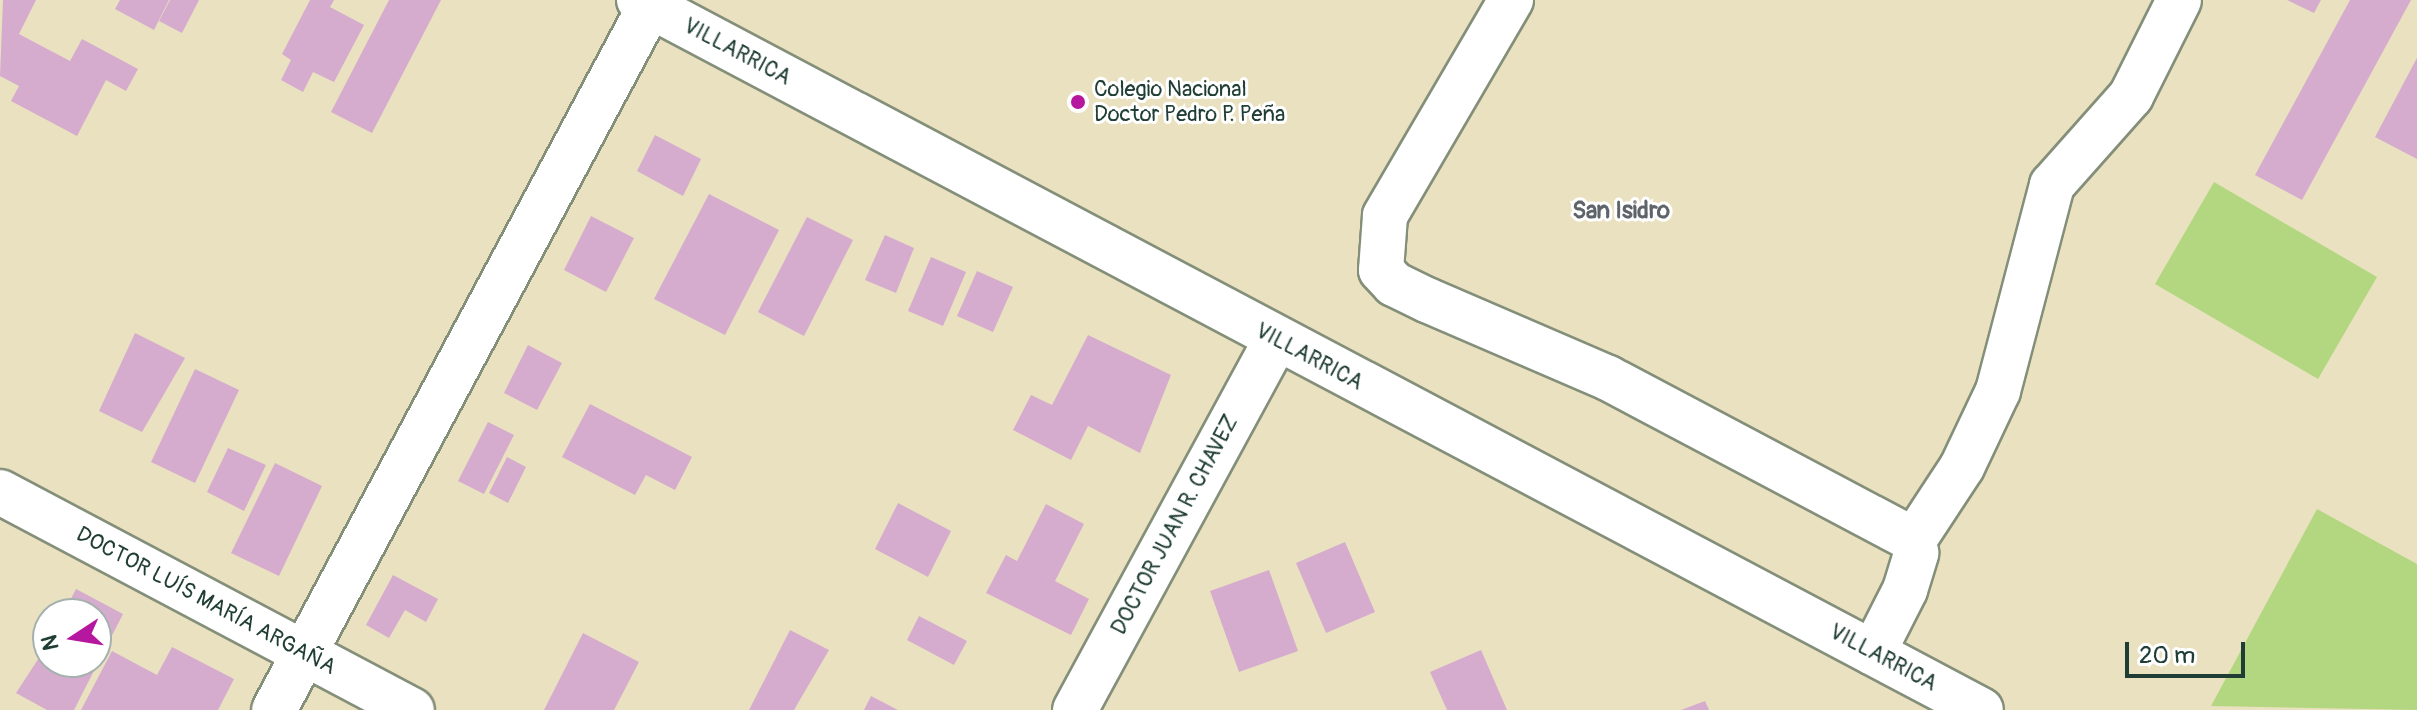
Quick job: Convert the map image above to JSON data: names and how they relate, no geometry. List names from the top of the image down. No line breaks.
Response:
{"streets":{"street":["VILLARRICA","DOCTOR JUAN R. CHAVEZ","DOCTOR LUÍS MARÍA ARGAÑA"]},"crossings":[["VILLARRICA","DOCTOR JUAN R. CHAVEZ"]],"districts":["San Isidro"],"places":["Colegio Nacional Doctor Pedro P. Peña"],"scale_bar":"20 m","north":"left"}
